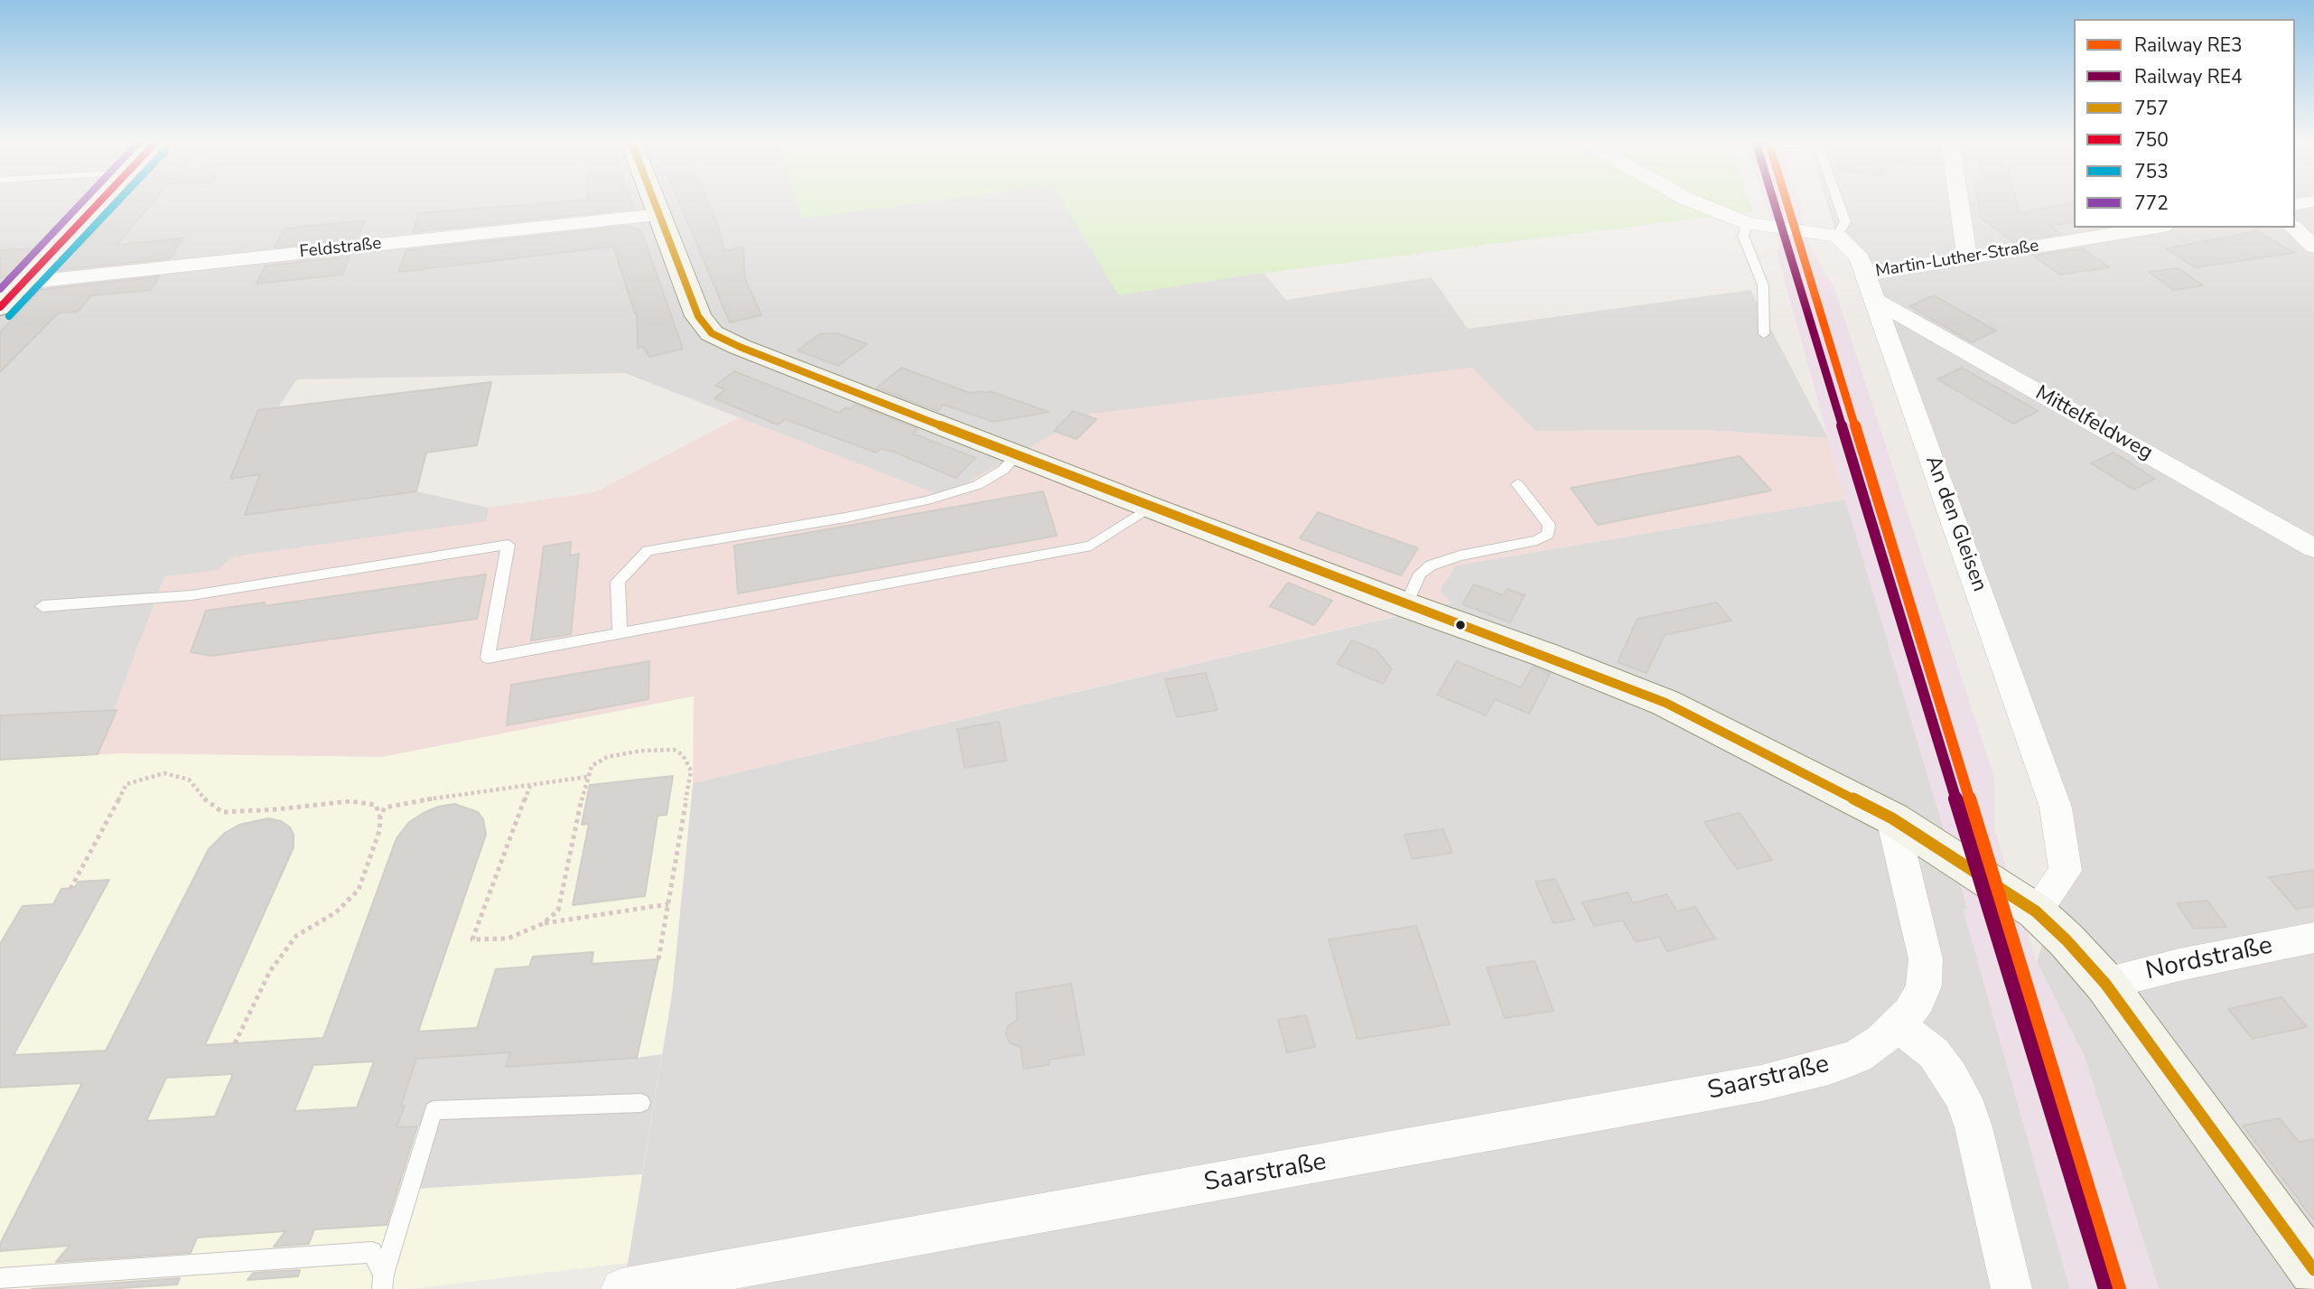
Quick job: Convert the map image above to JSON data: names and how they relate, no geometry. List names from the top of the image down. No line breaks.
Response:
{"streets":{"street":["Feldstraße","Martin-Luther-Straße","Mittelfeldweg","An den Gleisen","Nordstraße","Saarstraße"]},"crossings":[["Martin-Luther-Straße","Mittelfeldweg"],["Martin-Luther-Straße","An den Gleisen"],["Mittelfeldweg","An den Gleisen"]],"lines":["rail line RE3","rail line RE4","transit line 757","transit line 750","transit line 753","transit line 772"],"legend":["Railway RE3","Railway RE4","757","750","753","772"]}
